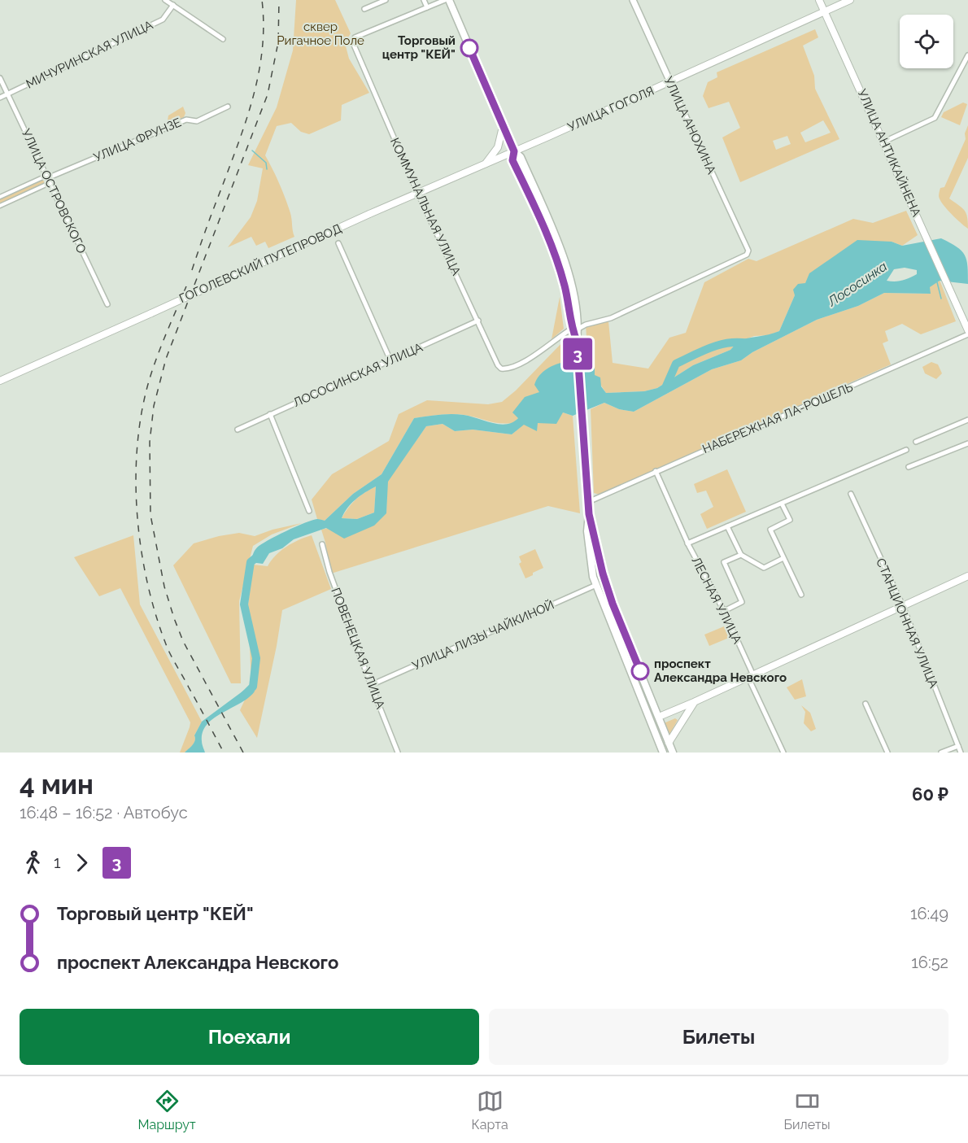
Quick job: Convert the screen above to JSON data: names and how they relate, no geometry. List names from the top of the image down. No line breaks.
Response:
{"streets":{"main road":["УЛИЦА ГОГОЛЯ","УЛИЦА АНТИКАЙНЕНА","ГОГОЛЕВСКИЙ ПУТЕПРОВОД"],"street":["МИЧУРИНСКАЯ УЛИЦА","УЛИЦА АНОХИНА","УЛИЦА ФРУНЗЕ","УЛИЦА ОСТРОВСКОГО","КОММУНАЛЬНАЯ УЛИЦА","ЛОСОСИНСКАЯ УЛИЦА","НАБЕРЕЖНАЯ ЛА-РОШЕЛЬ","ЛЕСНАЯ УЛИЦА","СТАНЦИОННАЯ УЛИЦА","УЛИЦА ЛИЗЫ ЧАЙКИНОЙ","ПОВЕНЕЦКАЯ УЛИЦА"]},"crossings":[["МИЧУРИНСКАЯ УЛИЦА","УЛИЦА ОСТРОВСКОГО"],["УЛИЦА ГОГОЛЯ","УЛИЦА АНОХИНА"],["УЛИЦА ГОГОЛЯ","УЛИЦА АНТИКАЙНЕНА"],["УЛИЦА ГОГОЛЯ","КОММУНАЛЬНАЯ УЛИЦА"],["УЛИЦА ГОГОЛЯ","ГОГОЛЕВСКИЙ ПУТЕПРОВОД"],["УЛИЦА АНОХИНА","КОММУНАЛЬНАЯ УЛИЦА"],["УЛИЦА ФРУНЗЕ","УЛИЦА ОСТРОВСКОГО"],["КОММУНАЛЬНАЯ УЛИЦА","ЛОСОСИНСКАЯ УЛИЦА"],["НАБЕРЕЖНАЯ ЛА-РОШЕЛЬ","ЛЕСНАЯ УЛИЦА"],["УЛИЦА ЛИЗЫ ЧАЙКИНОЙ","ПОВЕНЕЦКАЯ УЛИЦА"]],"water":["Лососинка"],"parks":["сквер Ригачное Поле"],"places":["Торговый центр \"КЕЙ\"","проспект Александра Невского"],"lines":["bus line 3"],"page":{"on_map":"3","heading":["4 мин","16:48 – 16:52 · Автобус","60 ₽"],"legs":["1","3"],"list":[{"name":"Торговый центр \"КЕЙ\"","value":"16:49"},{"name":"проспект Александра Невского","value":"16:52"}],"buttons":["Поехали","Билеты"],"tabs":["Маршрут","Карта","Билеты"]}}
